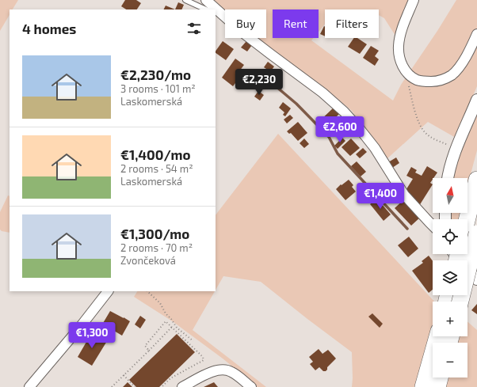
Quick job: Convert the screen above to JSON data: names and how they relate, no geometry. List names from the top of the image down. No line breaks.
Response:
{"north":"top","page":{"chip":["Buy","Rent","Filters"],"heading":"4 homes","list":[{"name":"€2,230/mo","note":"3 rooms · 101 m² · Laskomerská"},{"name":"€1,400/mo","note":"2 rooms · 54 m² · Laskomerská"},{"name":"€1,300/mo","note":"2 rooms · 70 m² · Zvončeková"}],"price":["€2,230","€2,600","€1,400","€1,300"],"map_buttons":["+","−"]}}
